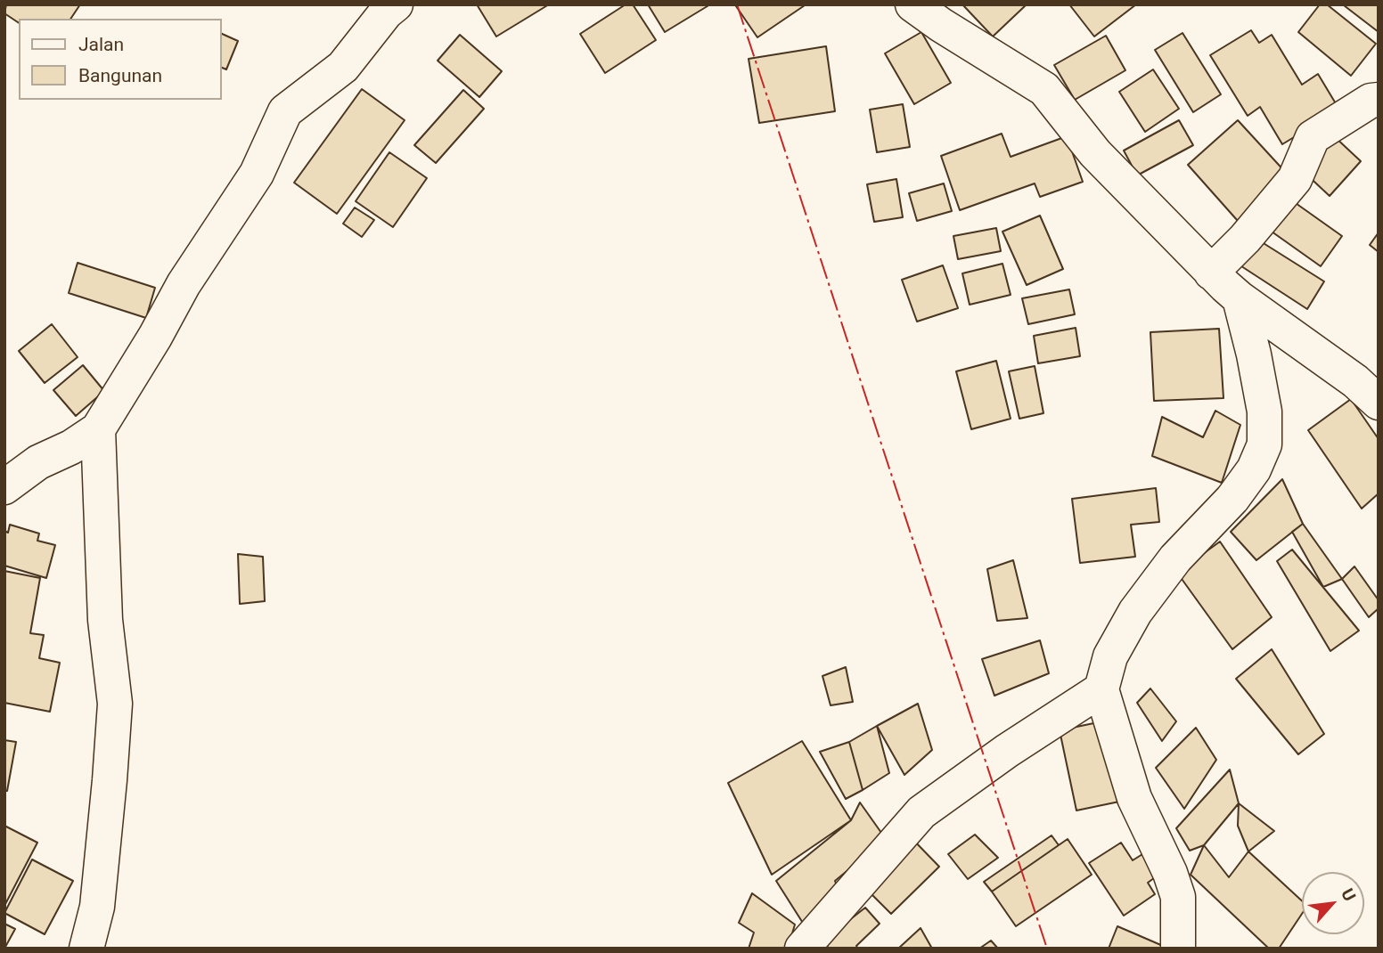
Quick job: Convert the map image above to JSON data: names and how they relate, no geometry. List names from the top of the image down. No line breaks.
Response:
{"legend":["Jalan","Bangunan"],"north":"top right"}
